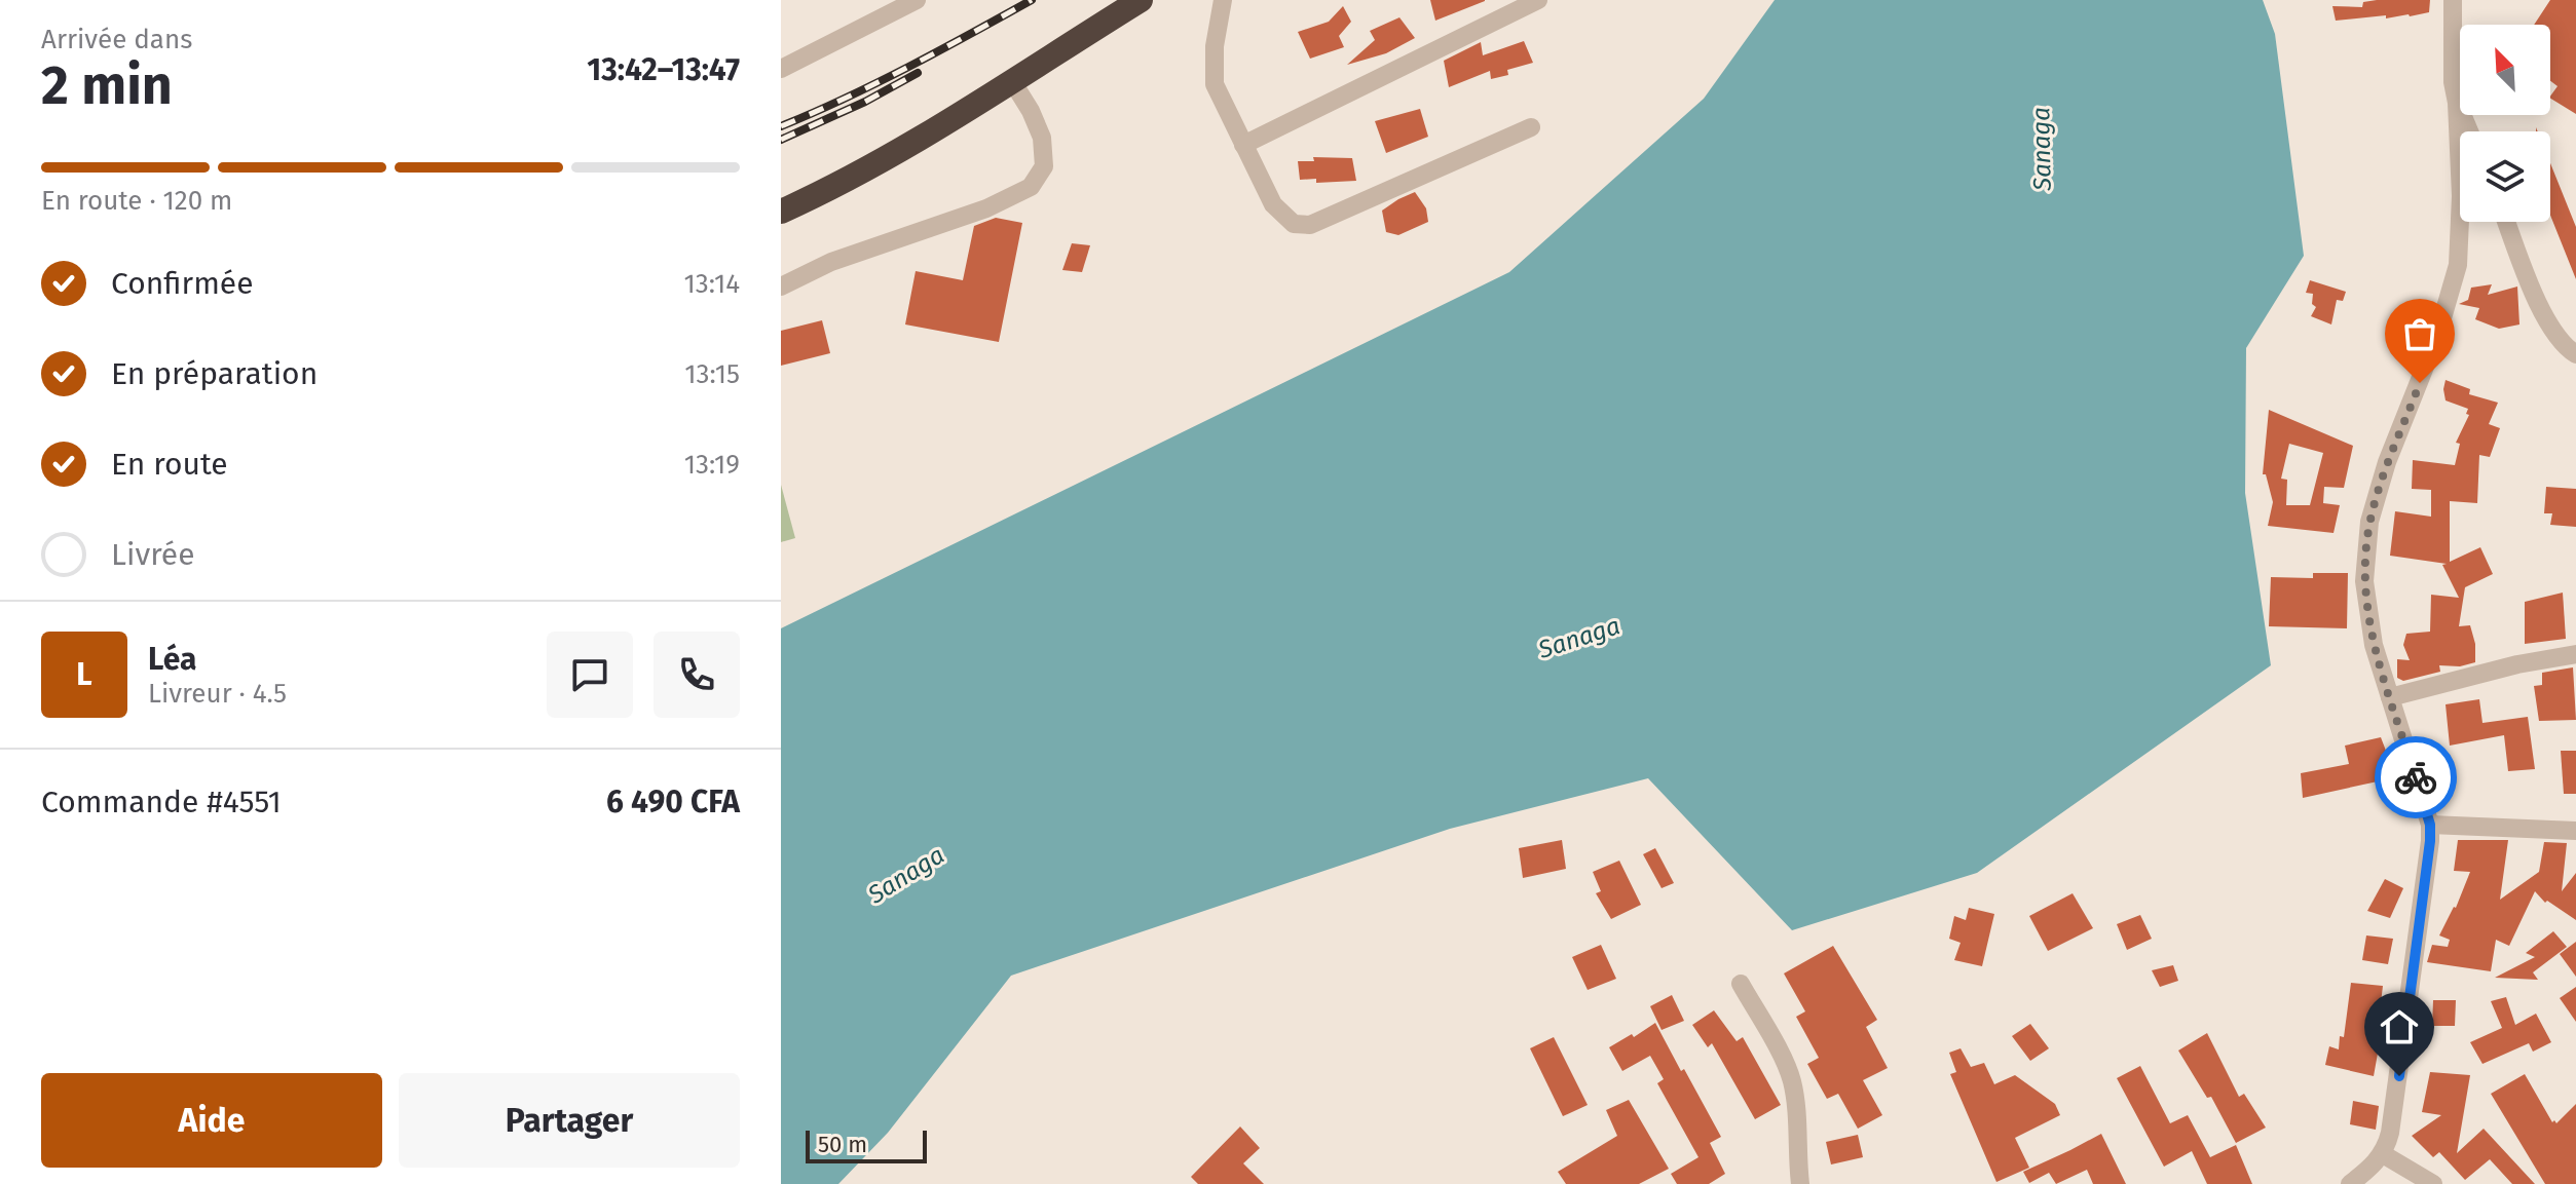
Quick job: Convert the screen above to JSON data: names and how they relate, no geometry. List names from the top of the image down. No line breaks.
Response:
{"water":["Sanaga"],"scale_bar":"50 m","north":"top left","page":{"heading":["2 min","Arrivée dans","13:42–13:47"],"panel":["Léa","Livreur · 4.5","Commande #4551","6 490 CFA"],"bar":"En route · 120 m","list":[["Confirmée","13:14"],["En préparation","13:15"],["En route","13:19"],"Livrée"],"round":"L","buttons":["Aide","Partager"],"scale":"50 m"}}
